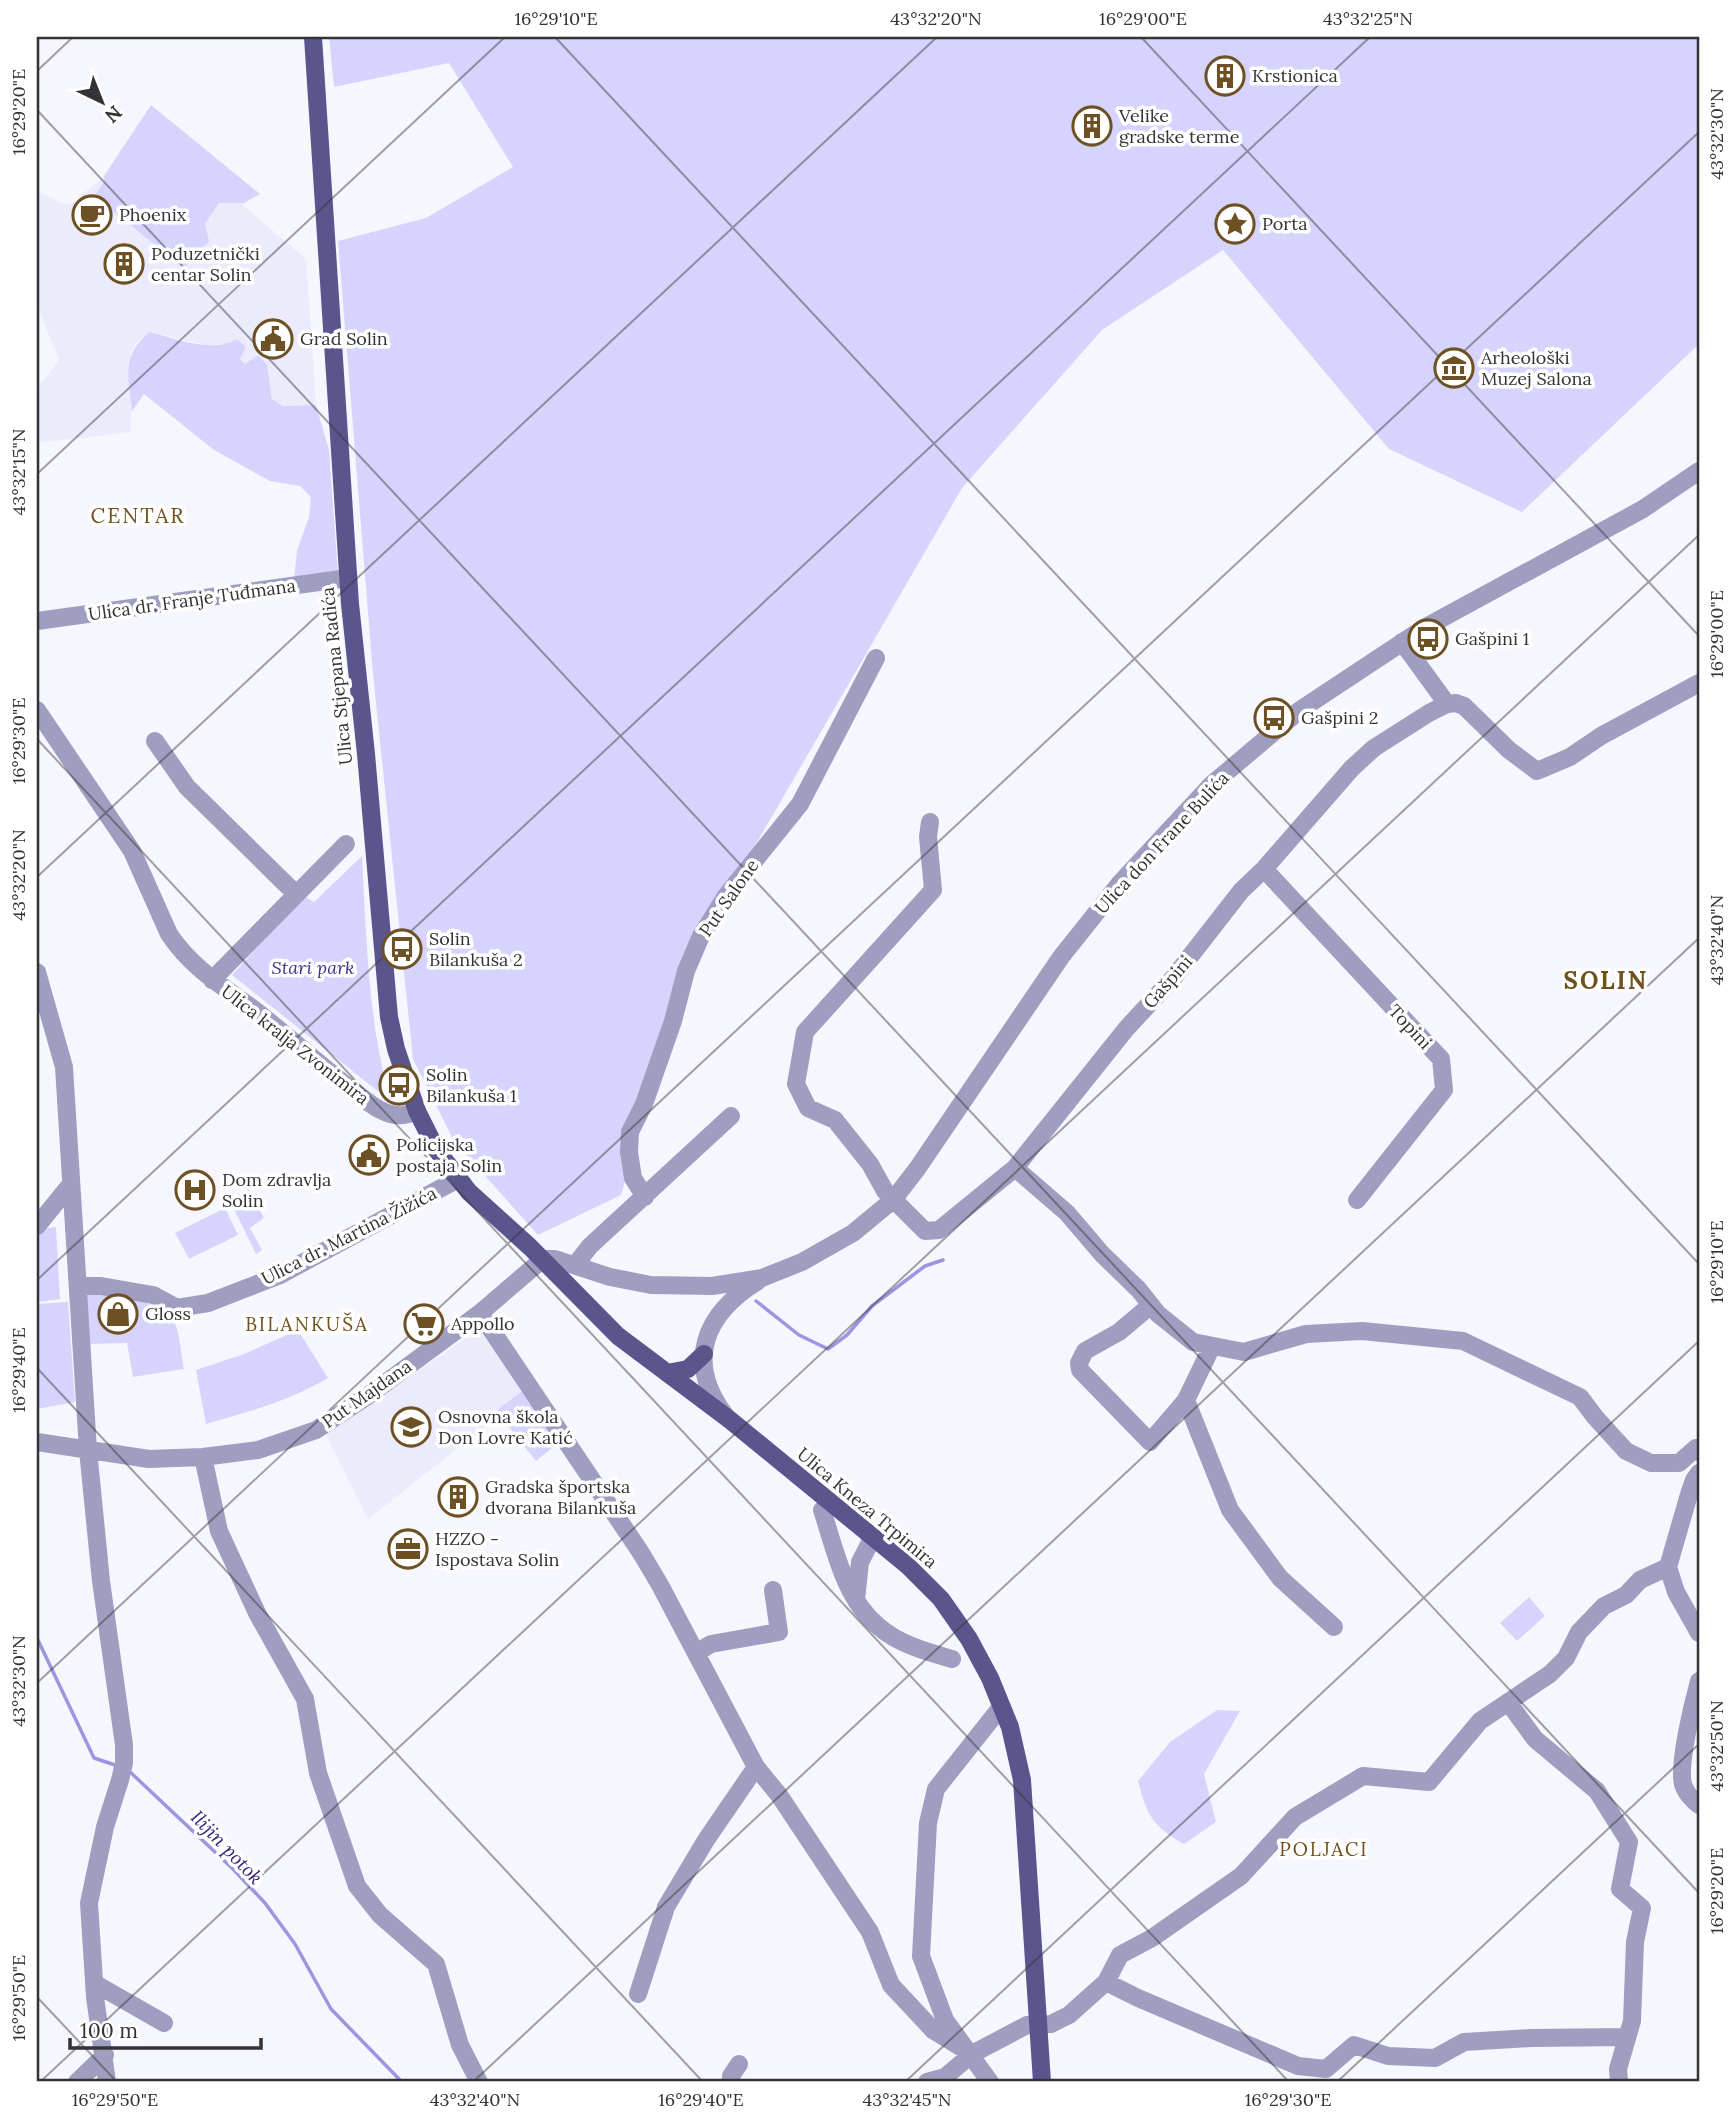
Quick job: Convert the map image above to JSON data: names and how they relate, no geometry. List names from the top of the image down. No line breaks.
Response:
{"streets":{"main road":["Ulica Stjepana Radića","Ulica Kneza Trpimira"],"street":["Ulica dr. Franje Tuđmana","Ulica don Frane Bulića","Put Salone","Gašpini","Topini","Ulica kralja Zvonimira","Ulica dr. Martina Žižića","Put Majdana"]},"crossings":[["Ulica dr. Franje Tuđmana","Ulica Stjepana Radića"],["Ulica Stjepana Radića","Ulica don Frane Bulića"],["Ulica Stjepana Radića","Ulica kralja Zvonimira"],["Ulica Stjepana Radića","Ulica dr. Martina Žižića"],["Ulica Stjepana Radića","Put Majdana"],["Ulica Stjepana Radića","Ulica Kneza Trpimira"],["Ulica don Frane Bulića","Gašpini"],["Ulica don Frane Bulića","Put Majdana"],["Ulica don Frane Bulića","Ulica Kneza Trpimira"],["Gašpini","Topini"],["Put Majdana","Ulica Kneza Trpimira"]],"districts":["CENTAR","SOLIN","BILANKUŠA","POLJACI"],"water":["Ilijin potok"],"parks":["Stari park"],"places":{"building":["Krstionica","Velike gradske terme","Poduzetnički centar Solin","Gradska športska dvorana Bilankuša"],"cafe":["Phoenix"],"place":["Porta"],"public building":["Grad Solin","Policijska postaja Solin"],"museum":["Arheološki Muzej Salona"],"bus stop":["Gašpini 1","Gašpini 2","Solin Bilankuša 2","Solin Bilankuša 1"],"hospital":["Dom zdravlja Solin"],"shop":["Gloss"],"supermarket":["Appollo"],"school or university":["Osnovna škola Don Lovre Katić"],"office":["HZZO - Ispostava Solin"]},"scale_bar":"100 m","north":"bottom right","coordinates":["16°29'10\"E","43°32'20\"N","16°29'00\"E","43°32'25\"N","16°29'20\"E","43°32'30\"N","43°32'15\"N","16°29'30\"E","43°32'40\"N","16°29'40\"E","43°32'50\"N","16°29'50\"E","43°32'45\"N"]}
